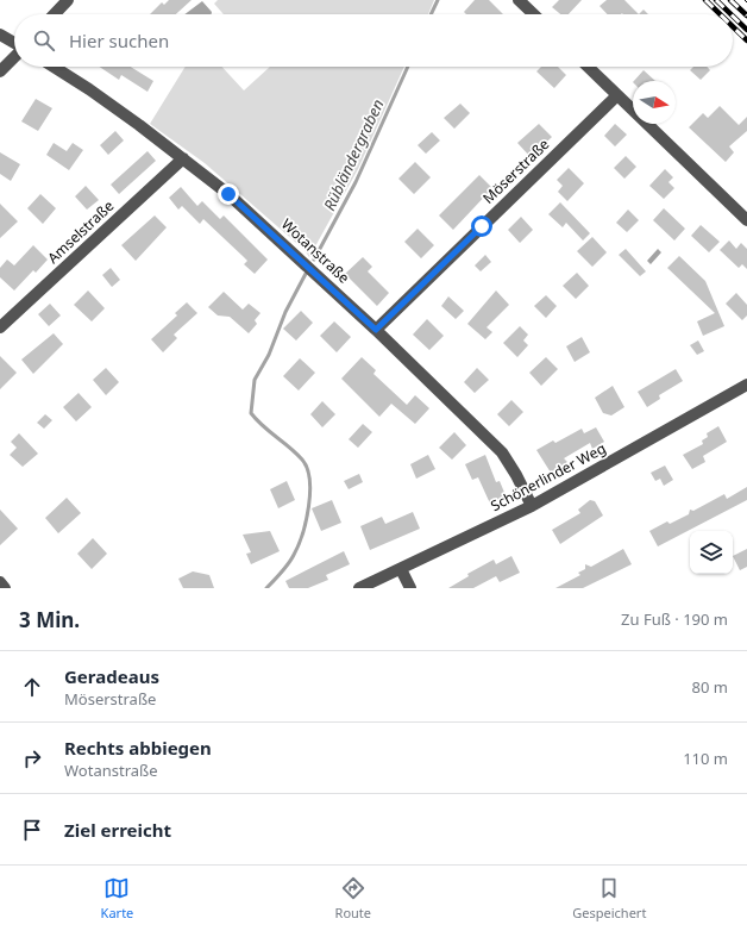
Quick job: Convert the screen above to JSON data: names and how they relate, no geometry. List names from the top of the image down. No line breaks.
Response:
{"streets":{"street":["Möserstraße","Amselstraße","Wotanstraße","Schönerlinder Weg"]},"crossings":[["Möserstraße","Wotanstraße"],["Amselstraße","Wotanstraße"],["Wotanstraße","Schönerlinder Weg"]],"water":["Rübländergraben"],"north":"right","page":{"search":"Hier suchen","heading":["3 Min.","Zu Fuß · 190 m"],"list":[["Geradeaus","Möserstraße","80 m"],["Rechts abbiegen","Wotanstraße","110 m"],"Ziel erreicht"],"nav":["Karte","Route","Gespeichert"]}}
